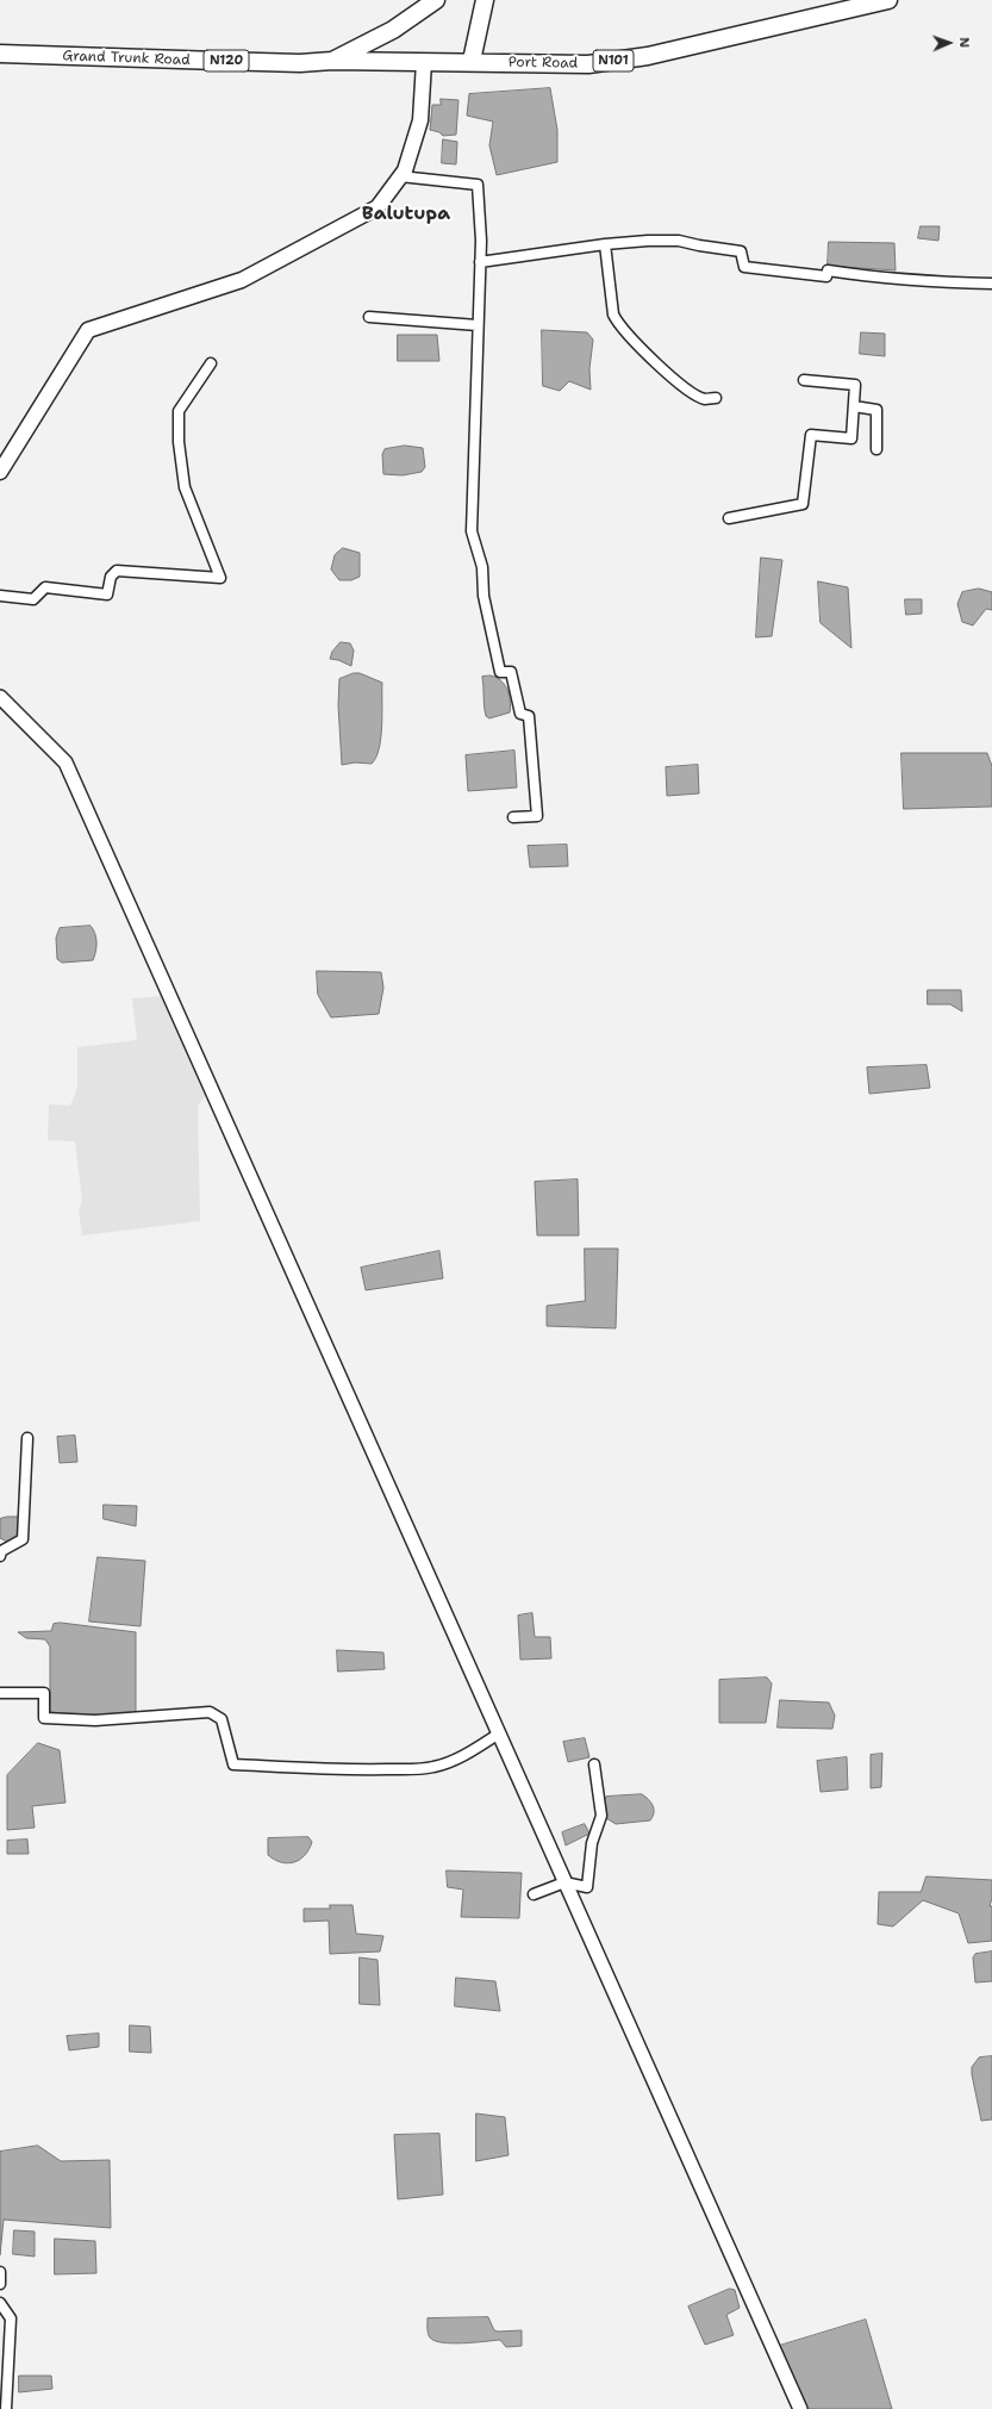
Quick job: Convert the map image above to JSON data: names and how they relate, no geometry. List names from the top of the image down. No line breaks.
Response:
{"streets":{"highway":["Grand Trunk Road","N120","N101","Port Road"]},"crossings":[["Grand Trunk Road","Port Road"]],"districts":["Balutupa"],"north":"right"}
